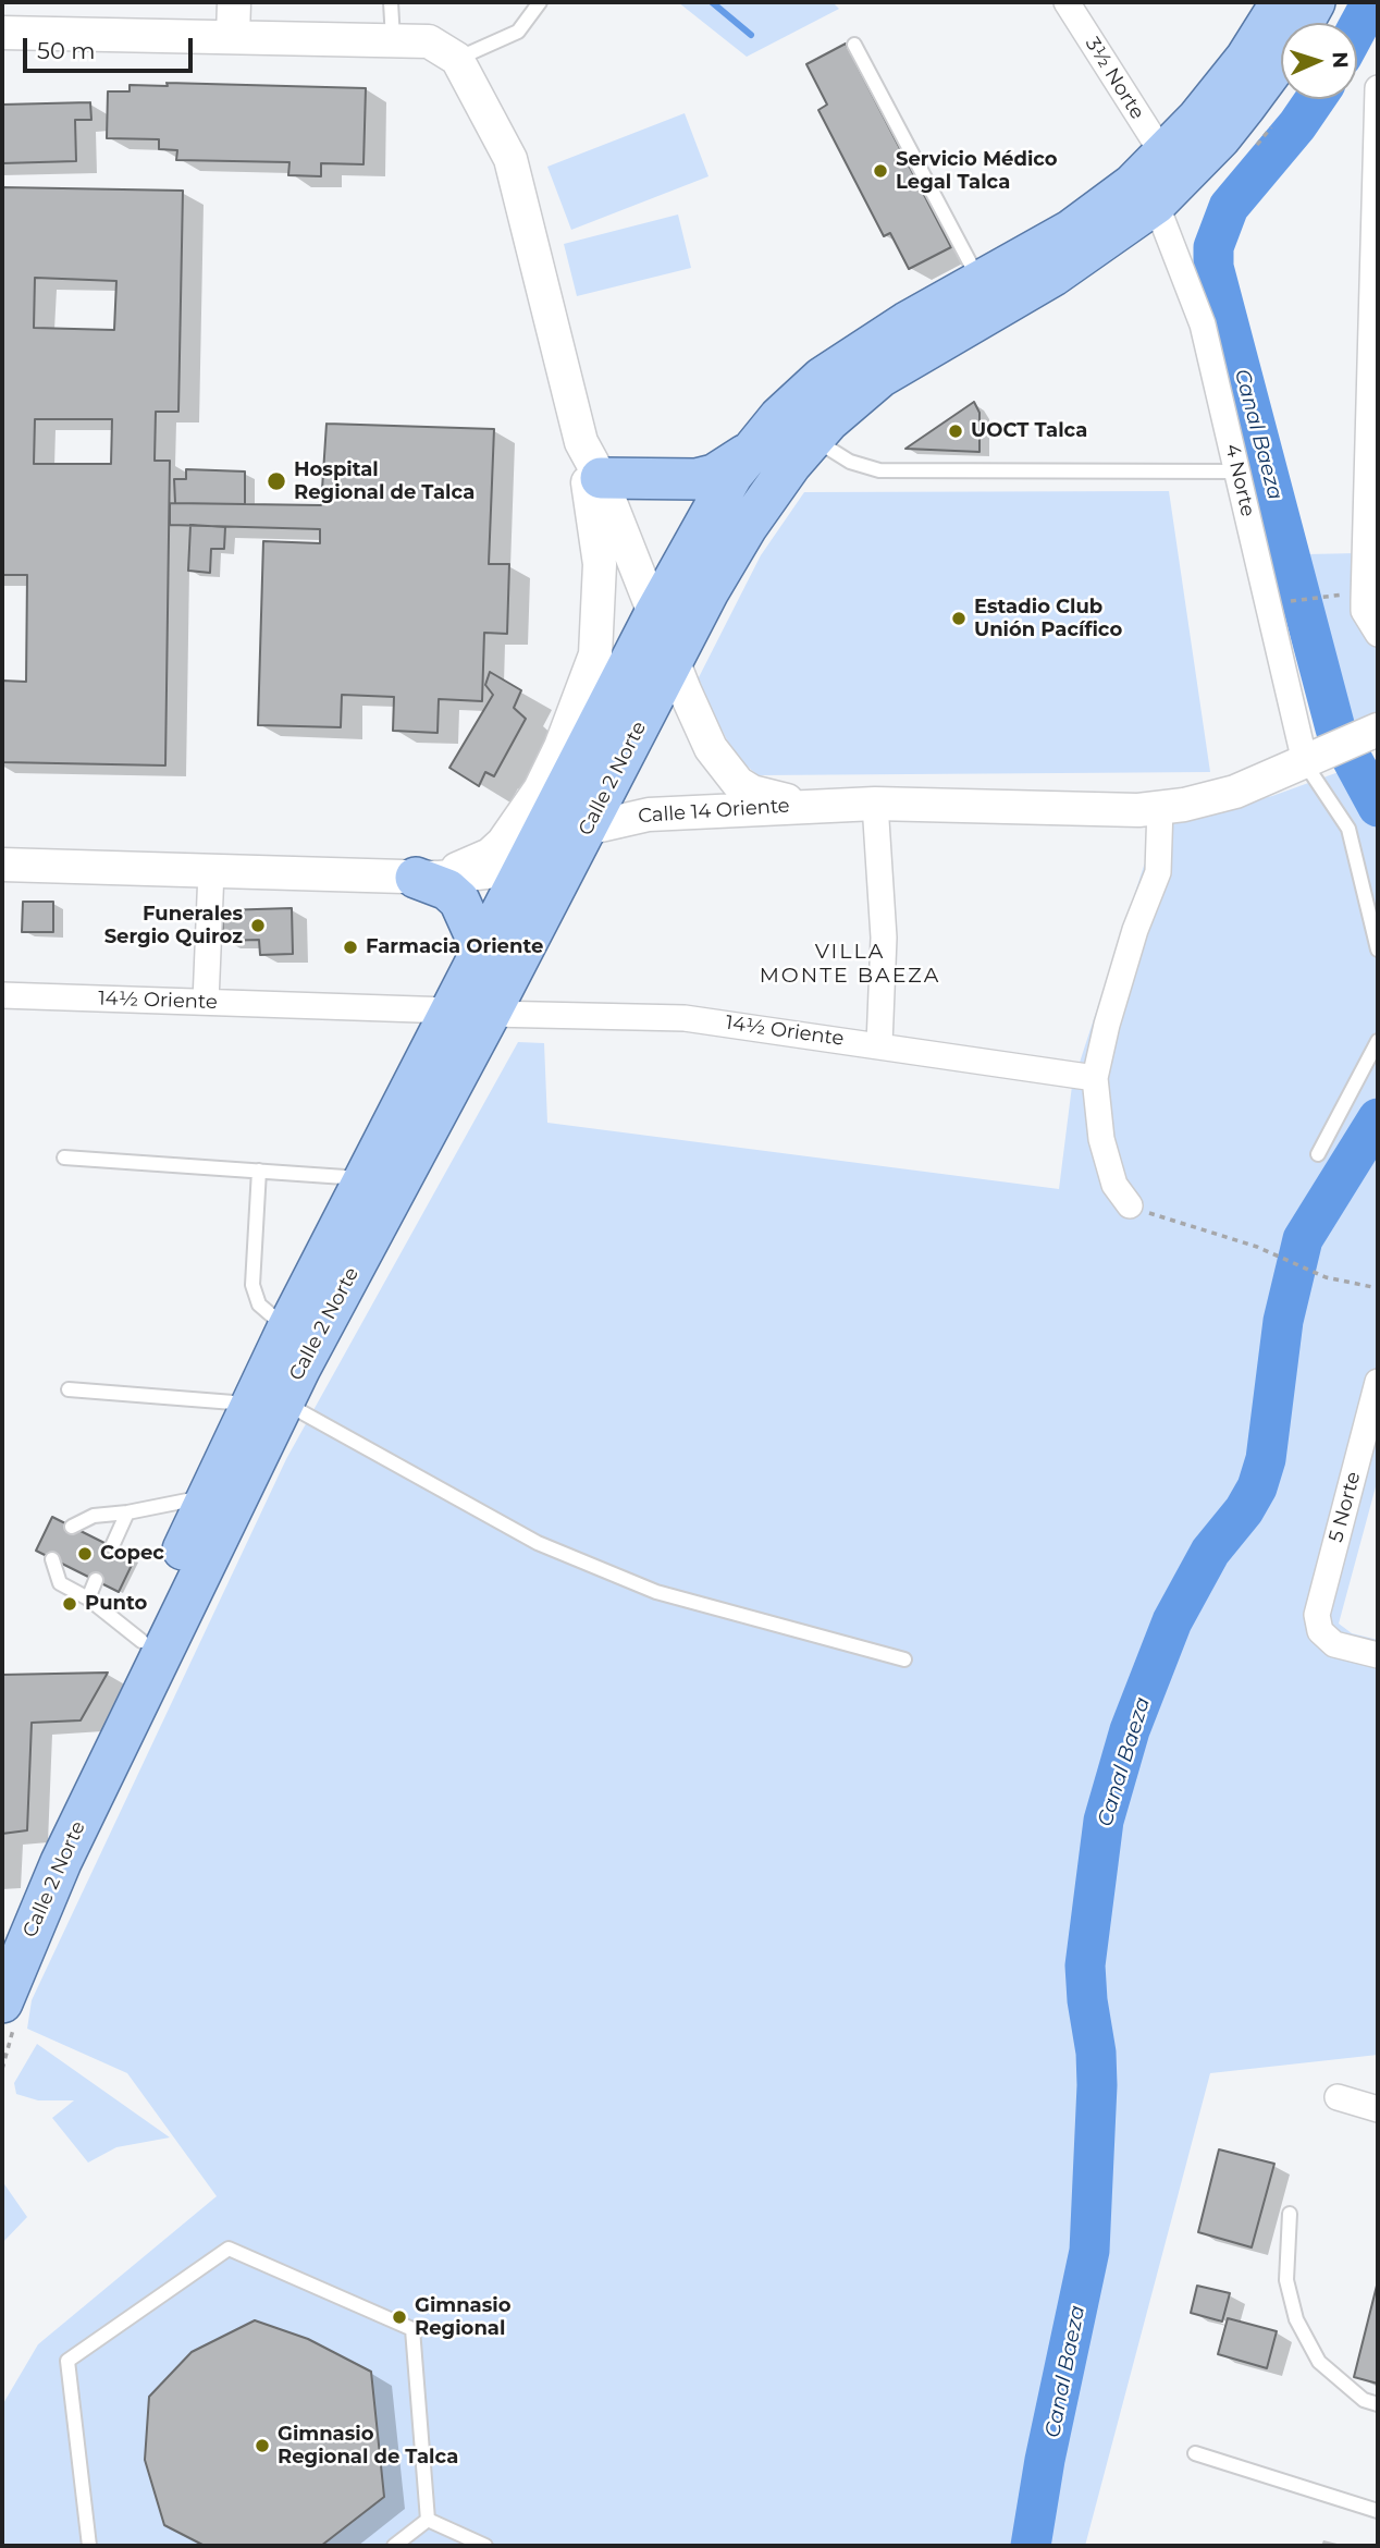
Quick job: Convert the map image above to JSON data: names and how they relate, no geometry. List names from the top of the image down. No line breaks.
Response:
{"streets":{"main road":["Calle 2 Norte"],"street":["3½ Norte","4 Norte","Calle 14 Oriente","14½ Oriente","5 Norte"]},"crossings":[["3½ Norte","Calle 2 Norte"],["4 Norte","Calle 2 Norte"],["4 Norte","Calle 14 Oriente"],["Calle 2 Norte","Calle 14 Oriente"],["Calle 2 Norte","14½ Oriente"]],"districts":["VILLA MONTE BAEZA"],"water":["Canal Baeza"],"places":["Servicio Médico Legal Talca","UOCT Talca","Hospital Regional de Talca","Estadio Club Unión Pacífico","Funerales Sergio Quiroz","Farmacia Oriente","Copec","Punto","Gimnasio Regional","Gimnasio Regional de Talca"],"scale_bar":"50 m","north":"right"}
